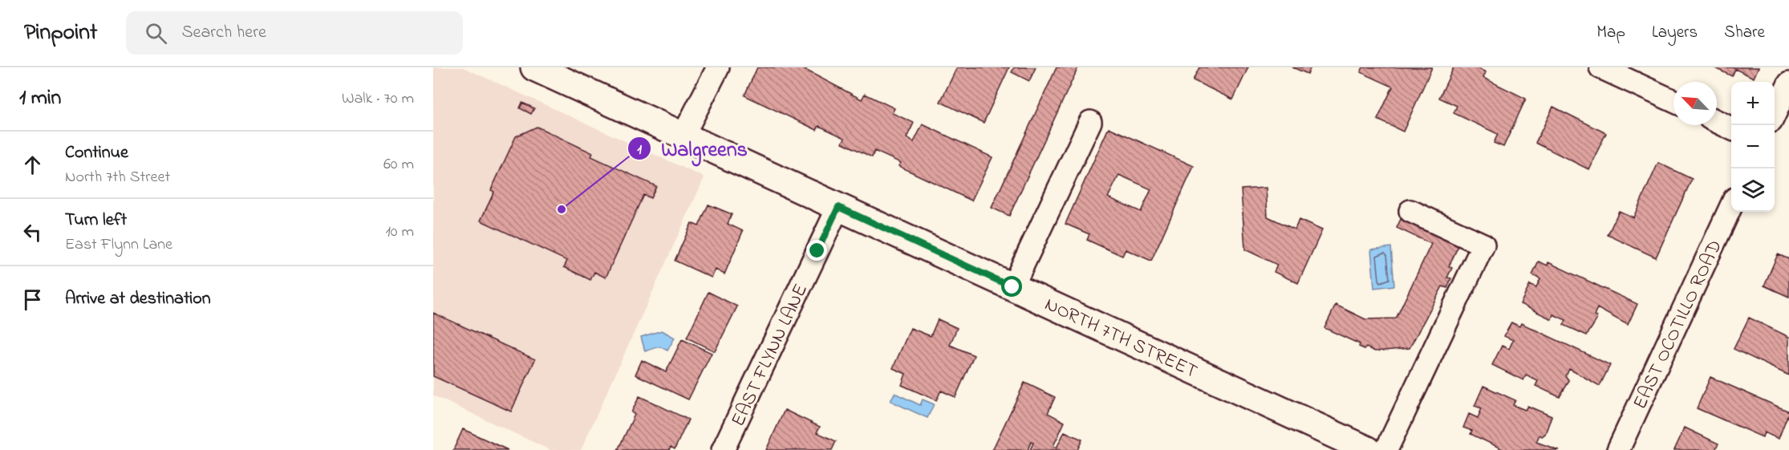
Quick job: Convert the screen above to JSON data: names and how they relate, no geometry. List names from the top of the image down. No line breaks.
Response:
{"streets":{"main road":["NORTH 7TH STREET"],"street":["EAST OCOTILLO ROAD","EAST FLYNN LANE"]},"crossings":[["NORTH 7TH STREET","EAST FLYNN LANE"]],"places":["Walgreens"],"north":"top left","page":{"header":"Pinpoint","search":"Search here","nav":["Map","Layers","Share"],"heading":["1 min","Walk · 70 m"],"map_buttons":["+","−"],"list":[["Continue","North 7th Street","60 m"],["Turn left","East Flynn Lane","10 m"],"Arrive at destination"]}}
